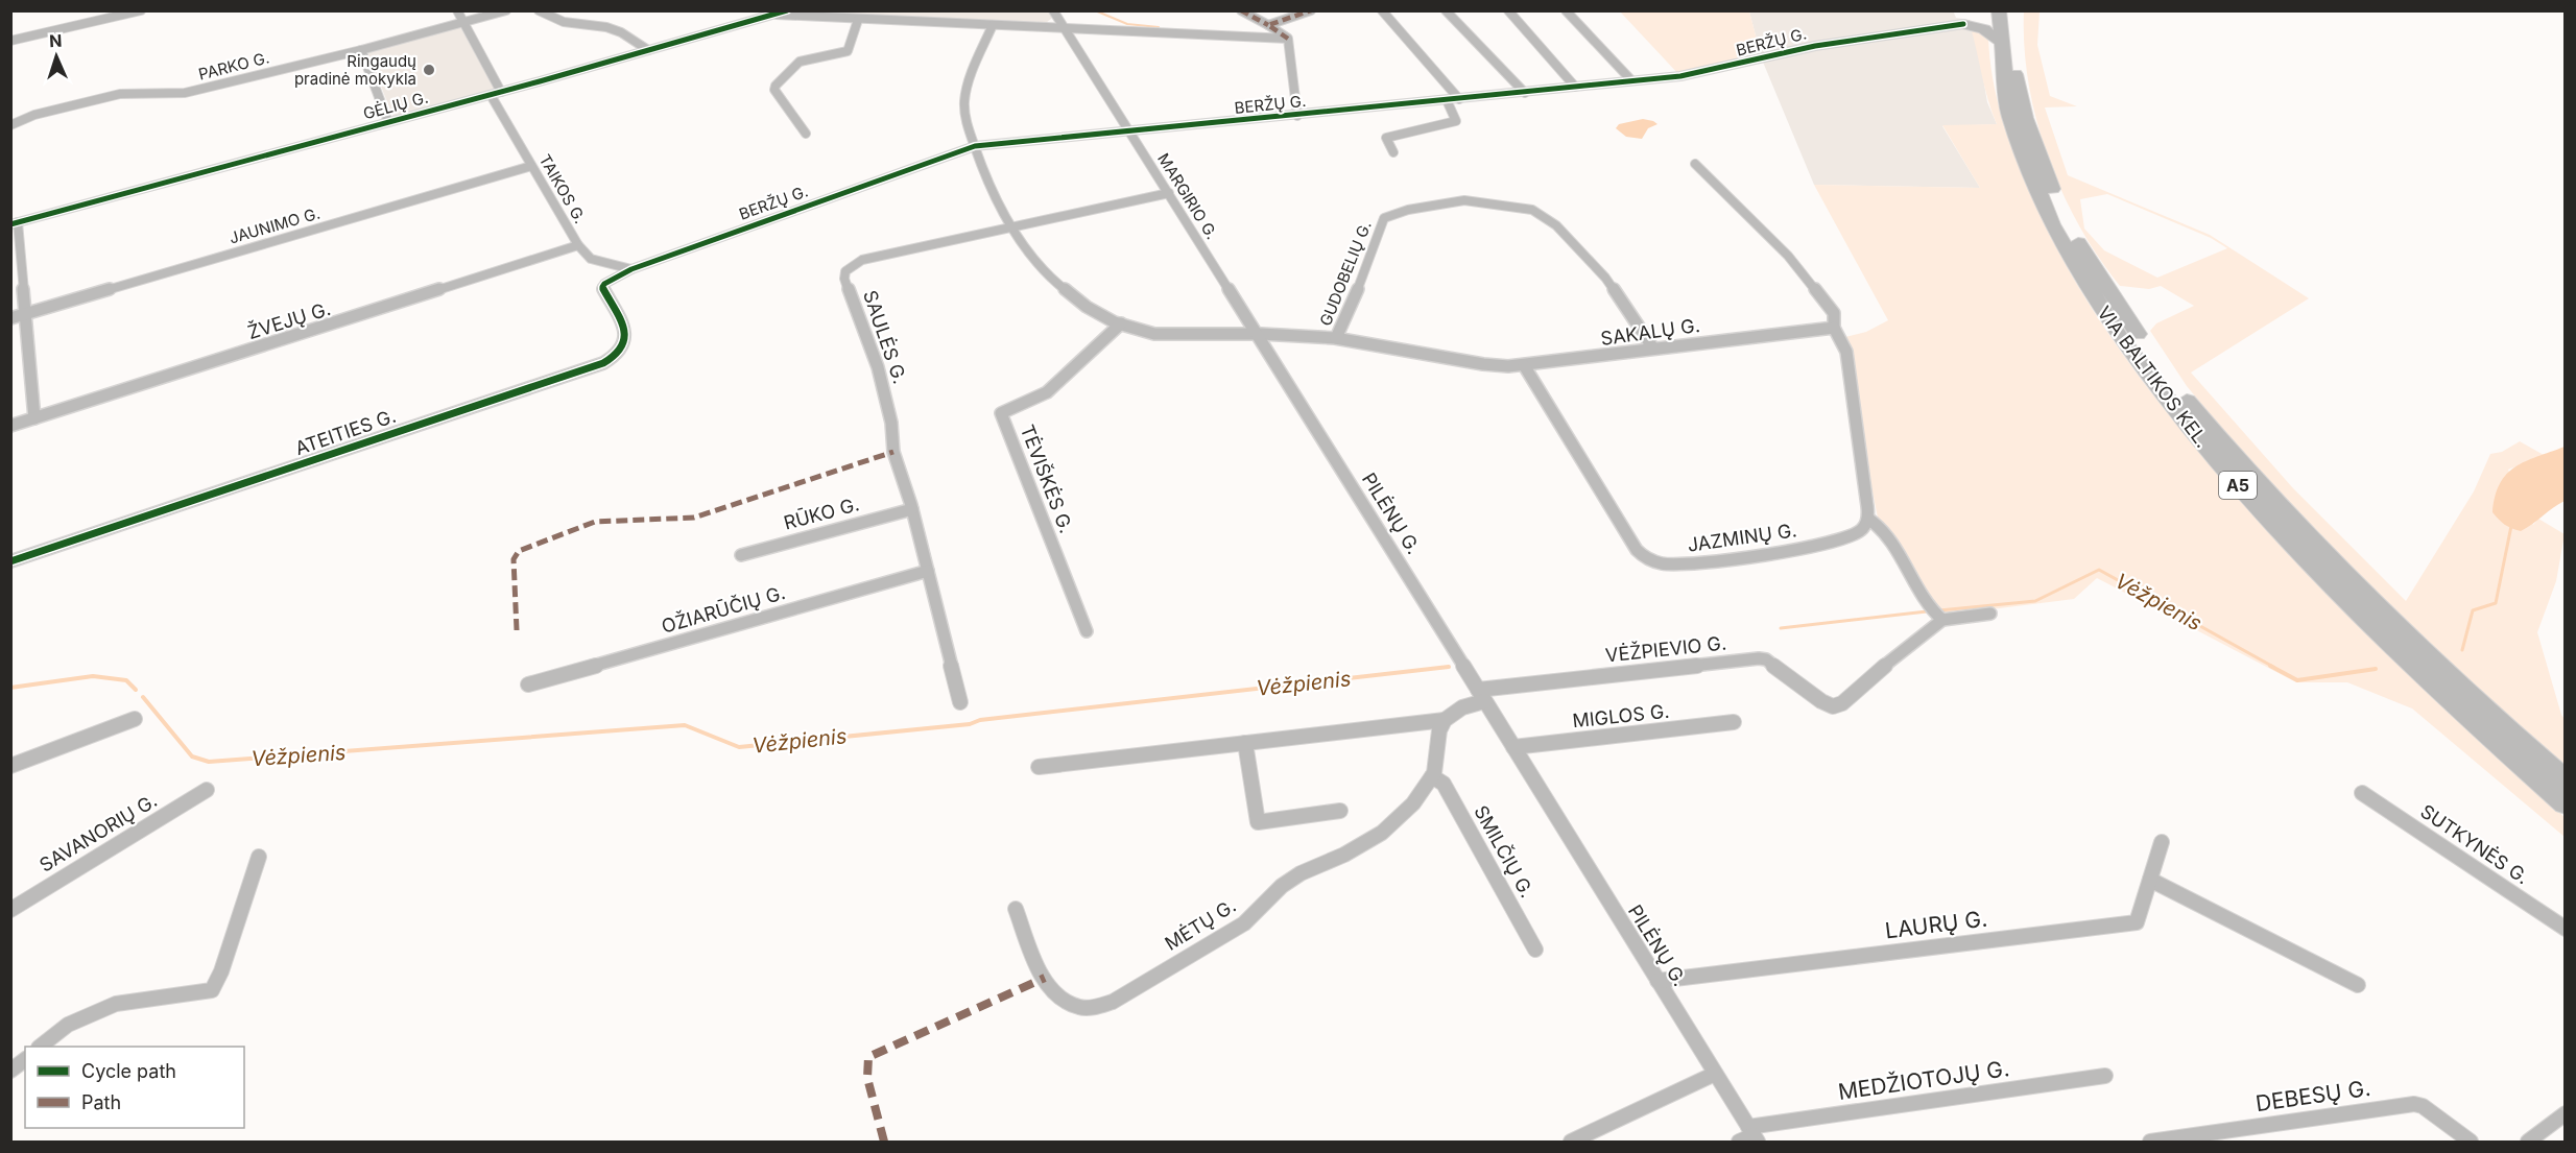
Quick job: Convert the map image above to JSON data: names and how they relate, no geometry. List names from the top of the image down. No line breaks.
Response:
{"streets":{"highway":["VIA BALTIKOS KEL.","A5"],"street":["BERŽŲ G.","PARKO G.","GĖLIŲ G.","TAIKOS G.","MARGIRIO G.","JAUNIMO G.","GUDOBELIŲ G.","ŽVEJŲ G.","SAKALŲ G.","SAULĖS G.","ATEITIES G.","TĖVIŠKĖS G.","RŪKO G.","PILĖNŲ G.","JAZMINŲ G.","OŽIARŪČIŲ G.","VĖŽPIEVIO G.","MIGLOS G.","SAVANORIŲ G.","SUTKYNĖS G.","SMILČIŲ G.","MĖTŲ G.","LAURŲ G.","MEDŽIOTOJŲ G.","DEBESŲ G."]},"crossings":[["BERŽŲ G.","TAIKOS G."],["BERŽŲ G.","MARGIRIO G."],["BERŽŲ G.","ATEITIES G."],["PARKO G.","TAIKOS G."],["GĖLIŲ G.","TAIKOS G."],["TAIKOS G.","JAUNIMO G."],["TAIKOS G.","ŽVEJŲ G."],["MARGIRIO G.","SAKALŲ G."],["MARGIRIO G.","SAULĖS G."],["MARGIRIO G.","PILĖNŲ G."],["GUDOBELIŲ G.","SAKALŲ G."],["SAKALŲ G.","PILĖNŲ G."],["SAKALŲ G.","JAZMINŲ G."],["SAULĖS G.","RŪKO G."],["SAULĖS G.","OŽIARŪČIŲ G."],["PILĖNŲ G.","VĖŽPIEVIO G."],["PILĖNŲ G.","MIGLOS G."],["PILĖNŲ G.","LAURŲ G."],["PILĖNŲ G.","MEDŽIOTOJŲ G."],["SMILČIŲ G.","MĖTŲ G."]],"water":["Vėžpienis"],"places":["Ringaudų pradinė mokykla"],"legend":["Cycle path","Path"],"north":"top"}
